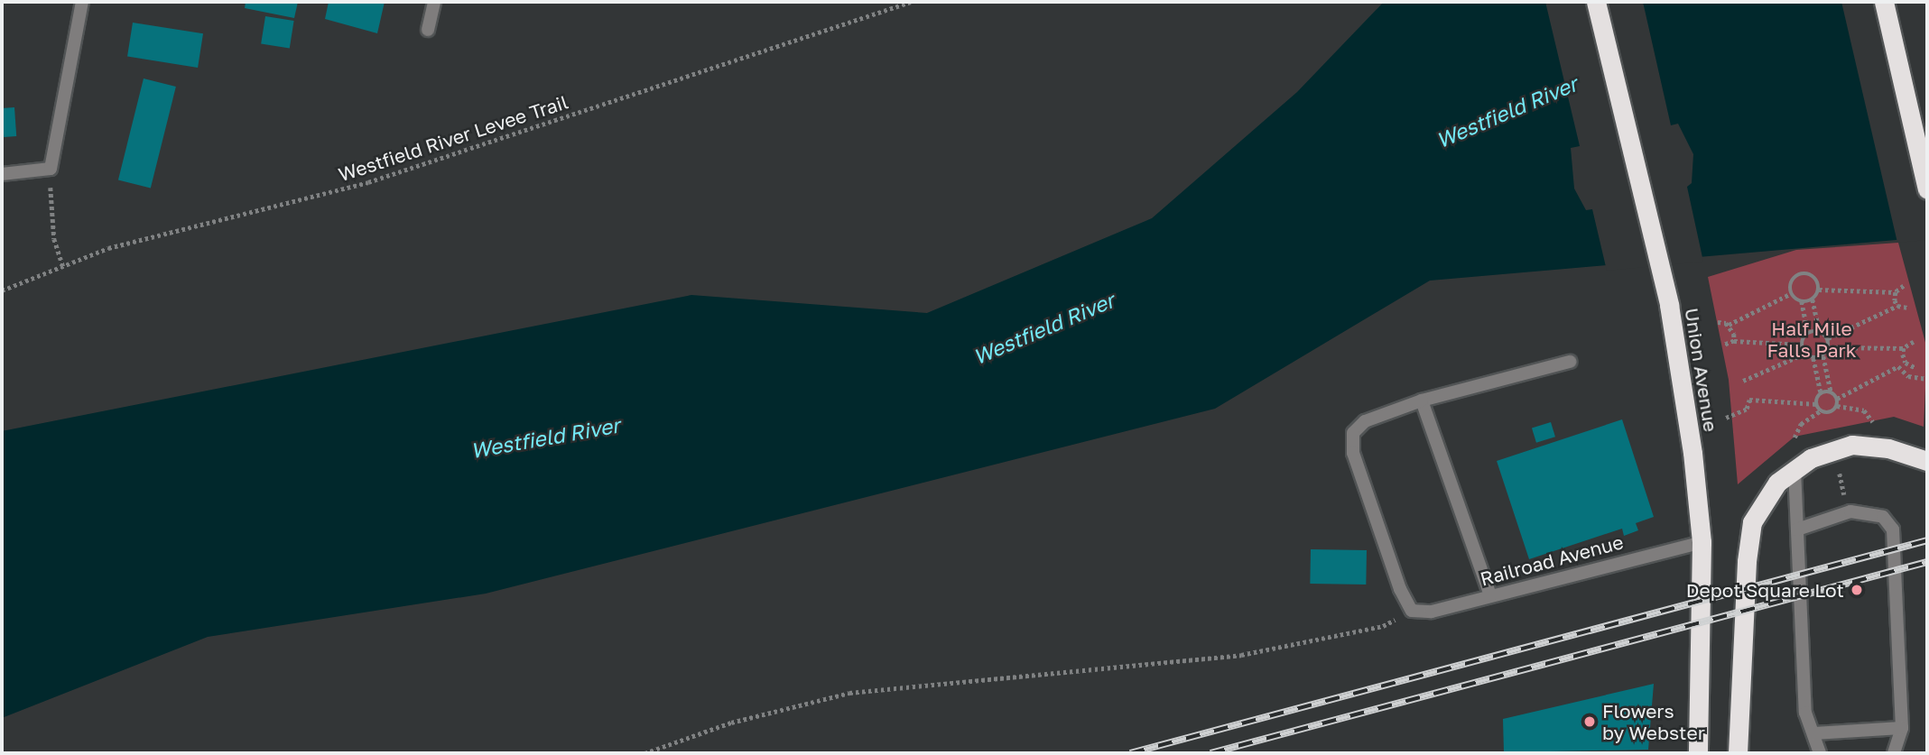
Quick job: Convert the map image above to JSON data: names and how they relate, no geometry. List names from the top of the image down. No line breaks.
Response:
{"streets":{"highway":["Union Avenue"],"street":["Railroad Avenue"],"path":["Westfield River Levee Trail"]},"crossings":[["Union Avenue","Railroad Avenue"]],"water":["Westfield River"],"parks":["Half Mile Falls Park"],"places":["Depot Square Lot","Flowers by Webster"]}
